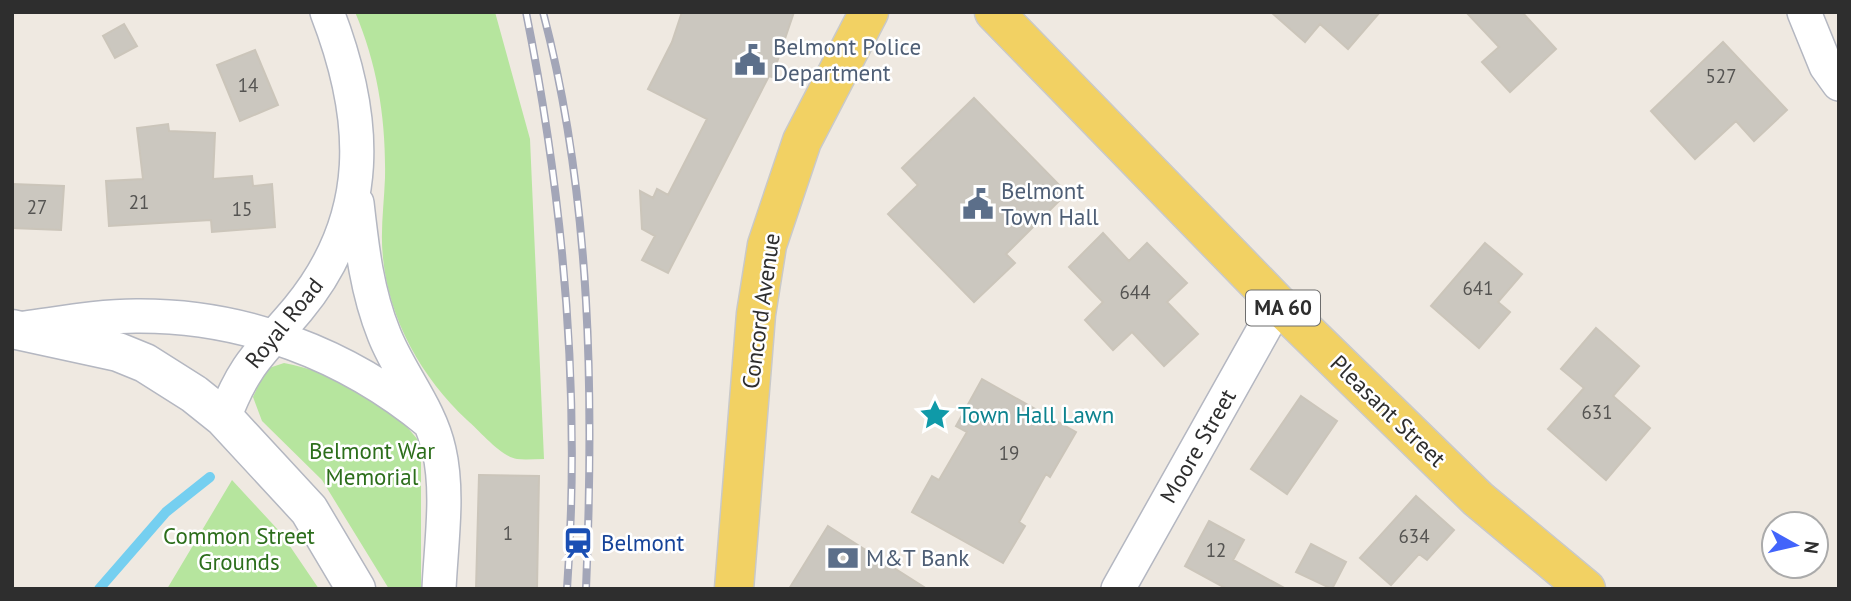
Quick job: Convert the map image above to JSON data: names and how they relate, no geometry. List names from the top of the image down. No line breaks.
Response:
{"streets":{"main road":["MA 60","Concord Avenue","Pleasant Street"],"street":["Royal Road","Moore Street"]},"crossings":[["Pleasant Street","Moore Street"]],"parks":["Belmont War Memorial","Common Street Grounds"],"places":{"public building":["Belmont Police Department","Belmont Town Hall"],"place":["Town Hall Lawn"],"station":["Belmont"],"bank":["M&T Bank"]},"house_numbers":["527","14","21","27","15","641","644","631","19","1","634","12"],"north":"right"}
